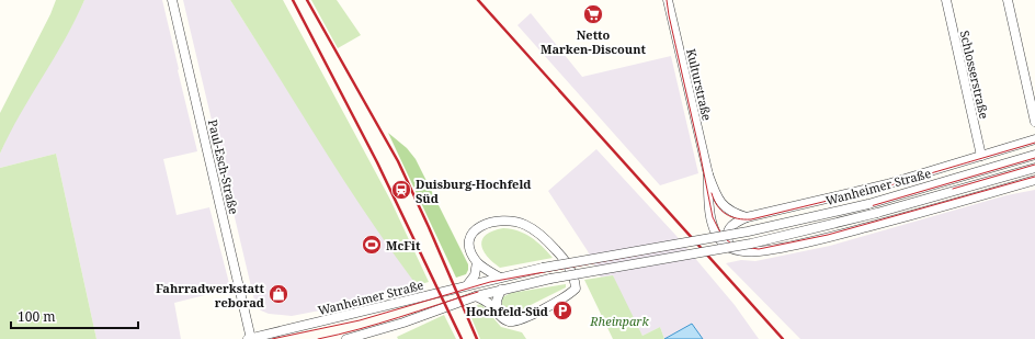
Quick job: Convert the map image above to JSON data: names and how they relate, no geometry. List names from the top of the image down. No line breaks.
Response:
{"streets":{"street":["Schlosserstraße","Kulturstraße","Paul-Esch-Straße","Wanheimer Straße"]},"crossings":[["Schlosserstraße","Wanheimer Straße"],["Paul-Esch-Straße","Wanheimer Straße"]],"parks":["Rheinpark"],"places":{"supermarket":["Netto Marken-Discount"],"station":["Duisburg-Hochfeld Süd"],"sports":["McFit"],"shop":["Fahrradwerkstatt reborad"],"parking":["Hochfeld-Süd"]},"scale_bar":"100 m"}
